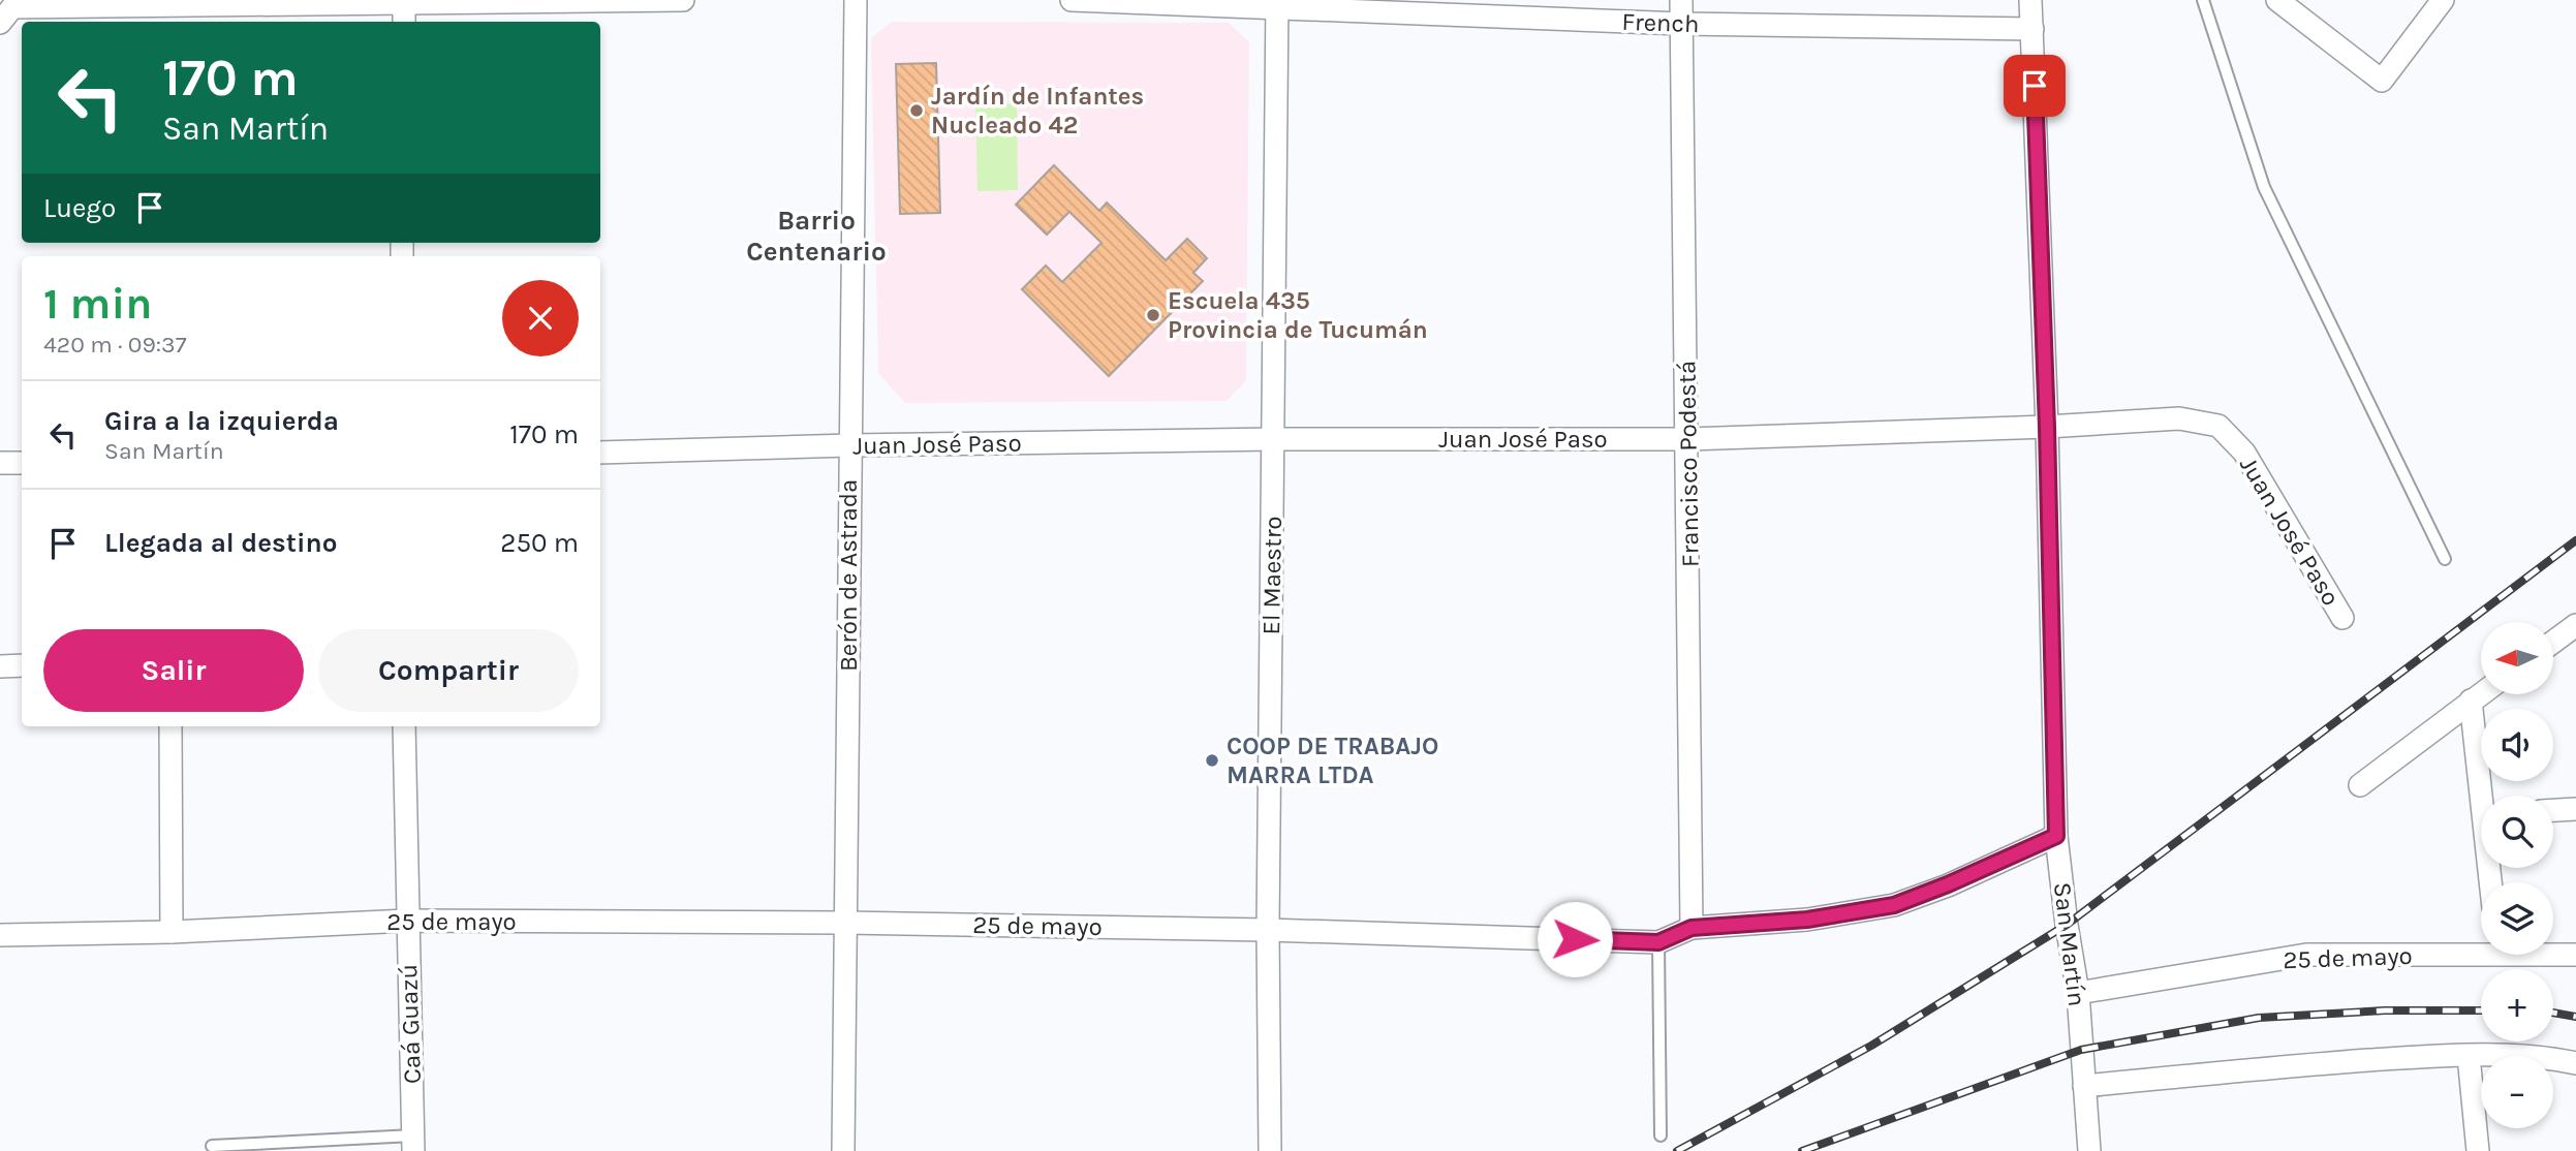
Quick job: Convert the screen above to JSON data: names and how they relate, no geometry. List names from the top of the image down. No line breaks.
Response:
{"streets":{"street":["French","Juan José Paso","Francisco Podestá","Berón de Astrada","El Maestro","25 de mayo","San Martín","Caá Guazú"]},"crossings":[["French","Francisco Podestá"],["French","El Maestro"],["French","San Martín"],["Juan José Paso","Francisco Podestá"],["Juan José Paso","Berón de Astrada"],["Juan José Paso","El Maestro"],["Juan José Paso","San Martín"],["Francisco Podestá","25 de mayo"],["Berón de Astrada","25 de mayo"],["El Maestro","25 de mayo"],["25 de mayo","San Martín"],["25 de mayo","Caá Guazú"]],"districts":["Barrio Centenario"],"places":["Jardín de Infantes Nucleado 42","Escuela 435 Provincia de Tucumán","COOP DE TRABAJO MARRA LTDA"],"north":"left","page":{"turn":["170 m","San Martín"],"then":"Luego","heading":["1 min","420 m · 09:37"],"list":[{"name":"Gira a la izquierda","note":"San Martín","value":"170 m"},{"name":"Llegada al destino","value":"250 m"}],"buttons":["Salir","Compartir"],"map_buttons":["+","−"]}}
